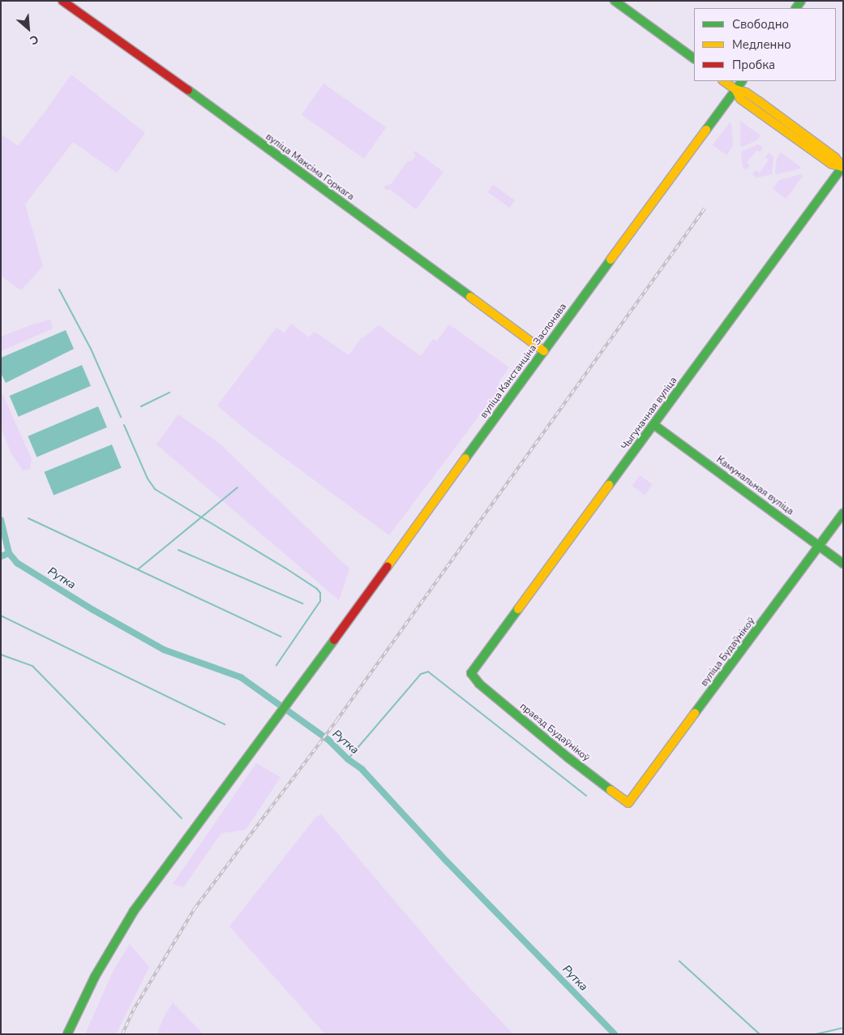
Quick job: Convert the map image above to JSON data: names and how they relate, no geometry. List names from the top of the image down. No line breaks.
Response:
{"streets":{"main road":["вуліца Максіма Горкага","вуліца Канстанціна Заслонава","Чыгуначная вуліца","Камунальная вуліца","вуліца Будаўнікоў","праезд Будаўнікоў"]},"crossings":[["вуліца Максіма Горкага","вуліца Канстанціна Заслонава"],["Чыгуначная вуліца","Камунальная вуліца"],["Чыгуначная вуліца","праезд Будаўнікоў"],["Камунальная вуліца","вуліца Будаўнікоў"],["вуліца Будаўнікоў","праезд Будаўнікоў"]],"water":["Рутка"],"legend":["Свободно","Медленно","Пробка"],"north":"bottom right"}
